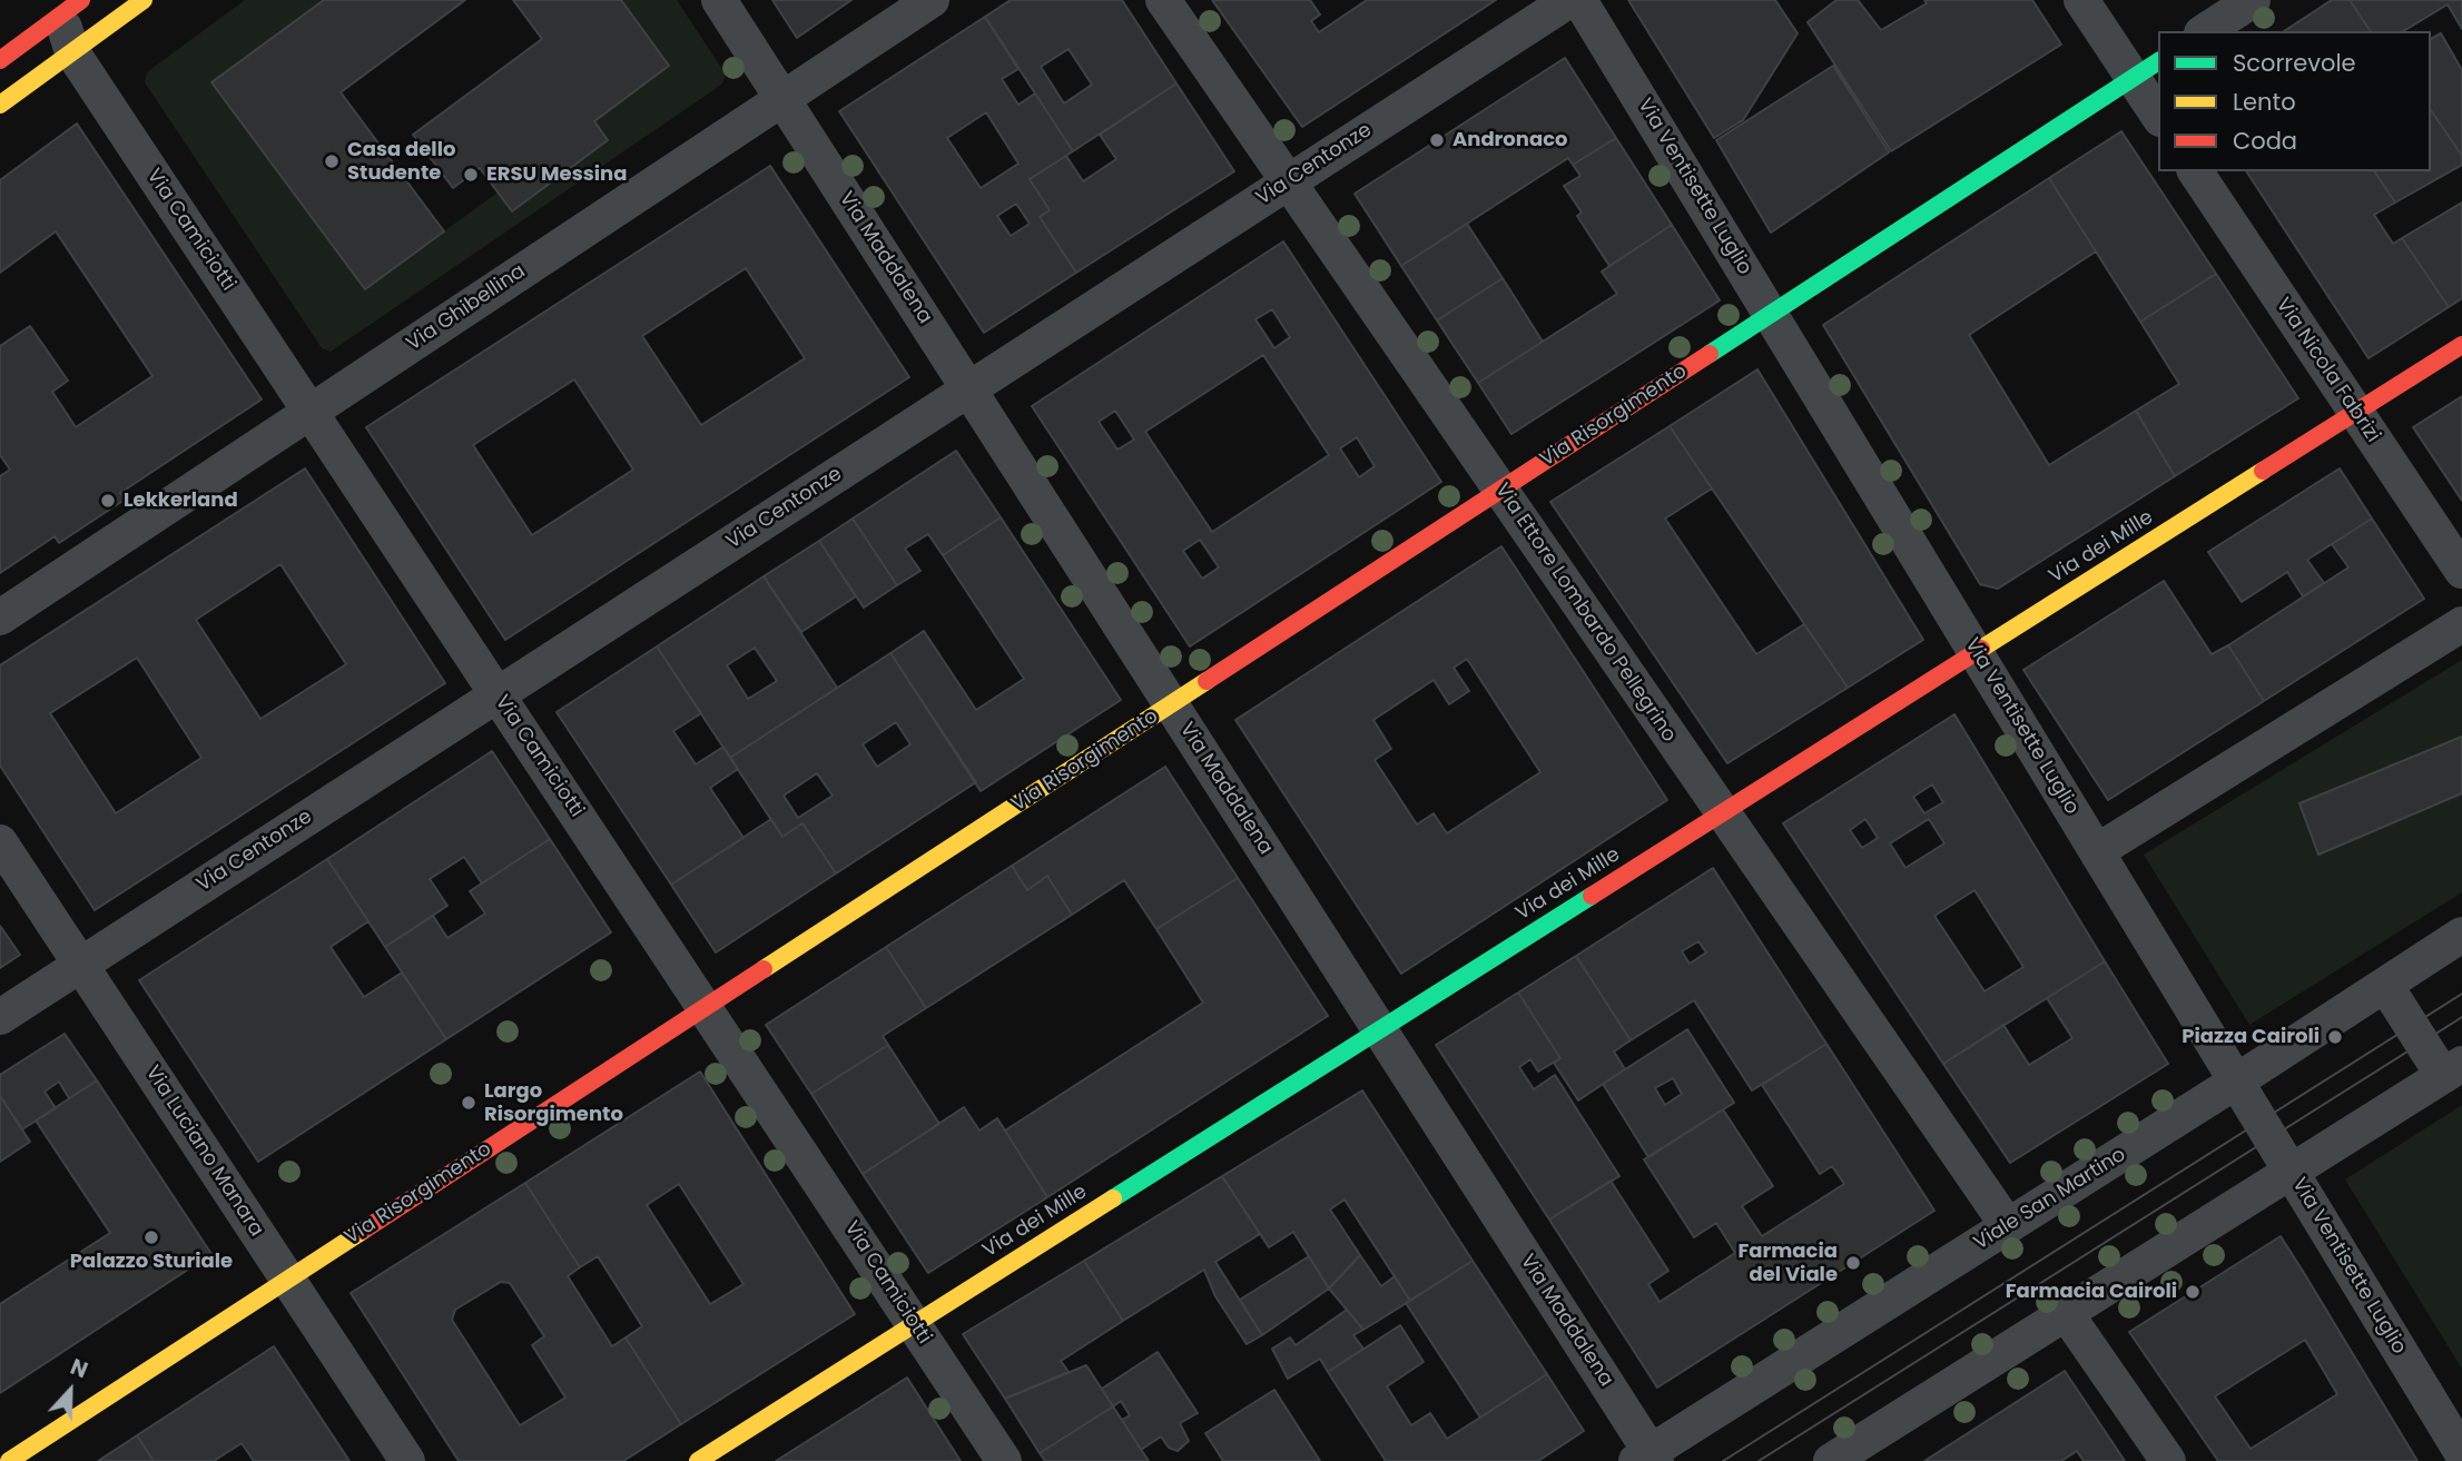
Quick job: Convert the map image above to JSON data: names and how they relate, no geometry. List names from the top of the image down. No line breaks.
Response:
{"streets":{"street":["Via Centonze","Via Ventisette Luglio","Via Camiciotti","Via Maddalena","Via Ghibellina","Via Nicola Fabrizi","Via Risorgimento","Via dei Mille","Via Ettore Lombardo Pellegrino","Via Luciano Manara","Viale San Martino"]},"crossings":[["Via Centonze","Via Camiciotti"],["Via Centonze","Via Maddalena"],["Via Centonze","Via Ettore Lombardo Pellegrino"],["Via Centonze","Via Luciano Manara"],["Via Ventisette Luglio","Via Risorgimento"],["Via Ventisette Luglio","Via dei Mille"],["Via Ventisette Luglio","Viale San Martino"],["Via Camiciotti","Via Ghibellina"],["Via Camiciotti","Via Risorgimento"],["Via Camiciotti","Via dei Mille"],["Via Maddalena","Via Ghibellina"],["Via Maddalena","Via Risorgimento"],["Via Maddalena","Via dei Mille"],["Via Maddalena","Viale San Martino"],["Via Nicola Fabrizi","Via dei Mille"],["Via Risorgimento","Via Ettore Lombardo Pellegrino"],["Via Risorgimento","Via Luciano Manara"],["Via dei Mille","Via Ettore Lombardo Pellegrino"],["Via Ettore Lombardo Pellegrino","Viale San Martino"]],"places":["Andronaco","Casa dello Studente","ERSU Messina","Lekkerland","Piazza Cairoli","Largo Risorgimento","Palazzo Sturiale","Farmacia del Viale","Farmacia Cairoli"],"legend":["Scorrevole","Lento","Coda"],"north":"top"}
